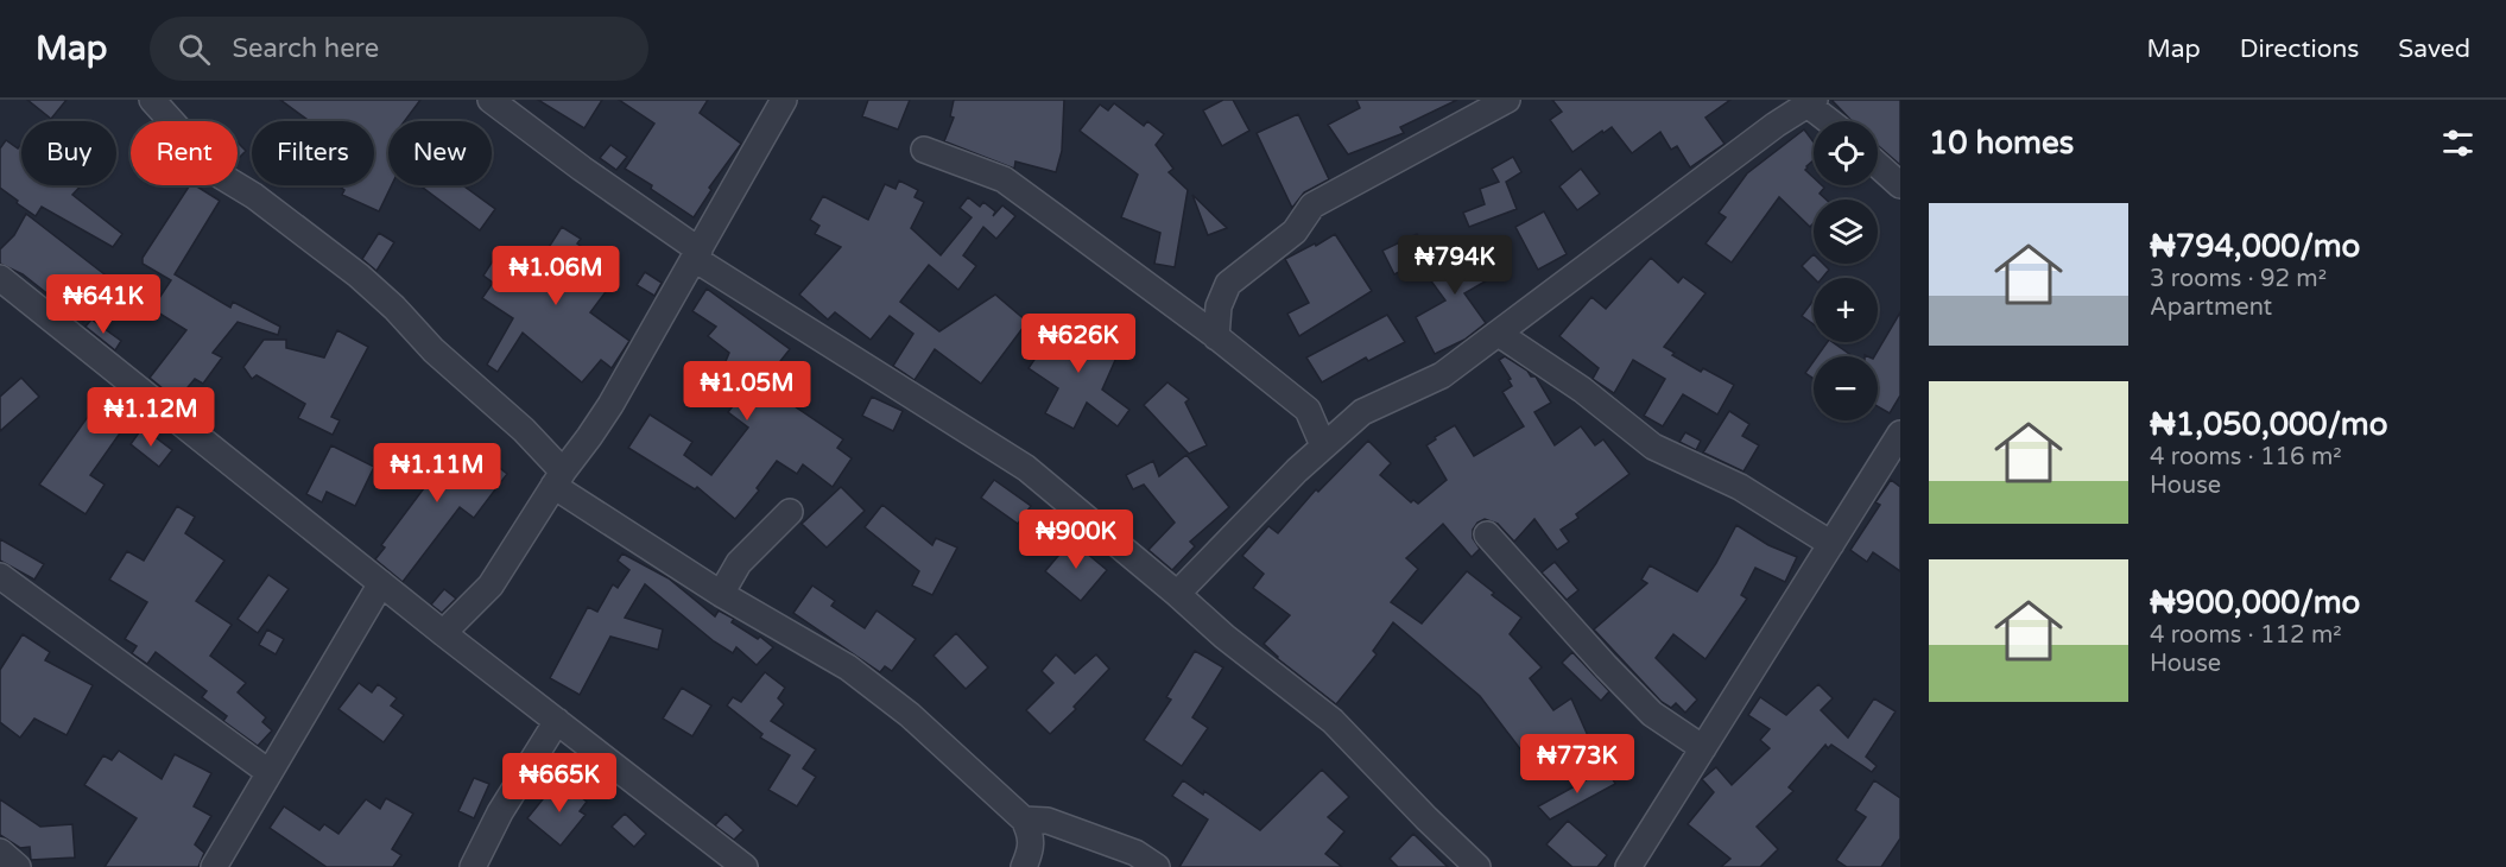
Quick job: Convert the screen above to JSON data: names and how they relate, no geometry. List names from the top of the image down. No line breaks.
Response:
{"page":{"header":"Map","search":"Search here","nav":["Map","Directions","Saved"],"heading":"10 homes","map_buttons":["+","−"],"chip":["Buy","Rent","Filters","New"],"list":[{"name":"₦794,000/mo","note":"3 rooms · 92 m² · Apartment"},{"name":"₦1,050,000/mo","note":"4 rooms · 116 m² · House"},{"name":"₦900,000/mo","note":"4 rooms · 112 m² · House"}],"price":["₦794K","₦1.06M","₦641K","₦626K","₦1.05M","₦1.12M","₦1.11M","₦900K","₦773K","₦665K"]}}
